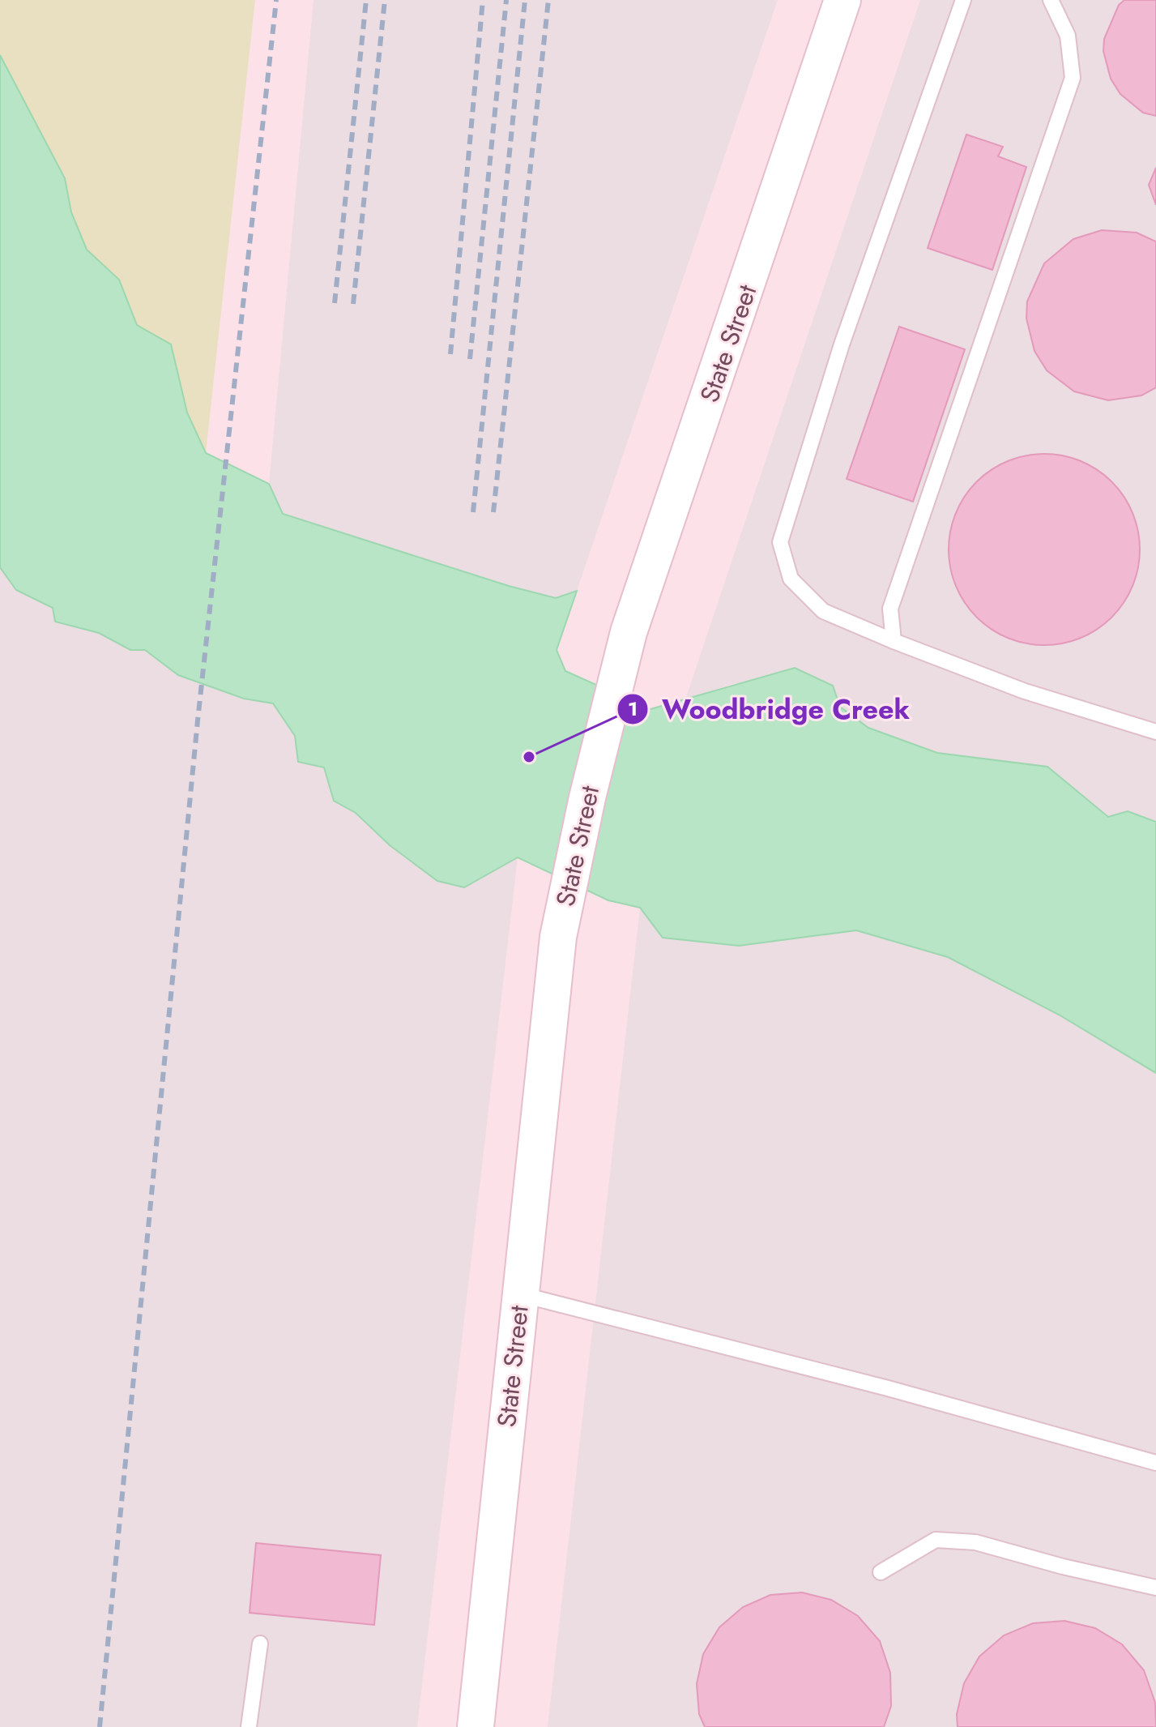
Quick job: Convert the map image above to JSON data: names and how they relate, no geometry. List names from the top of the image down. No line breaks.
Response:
{"streets":{"street":["State Street"]},"places":["Woodbridge Creek"]}
